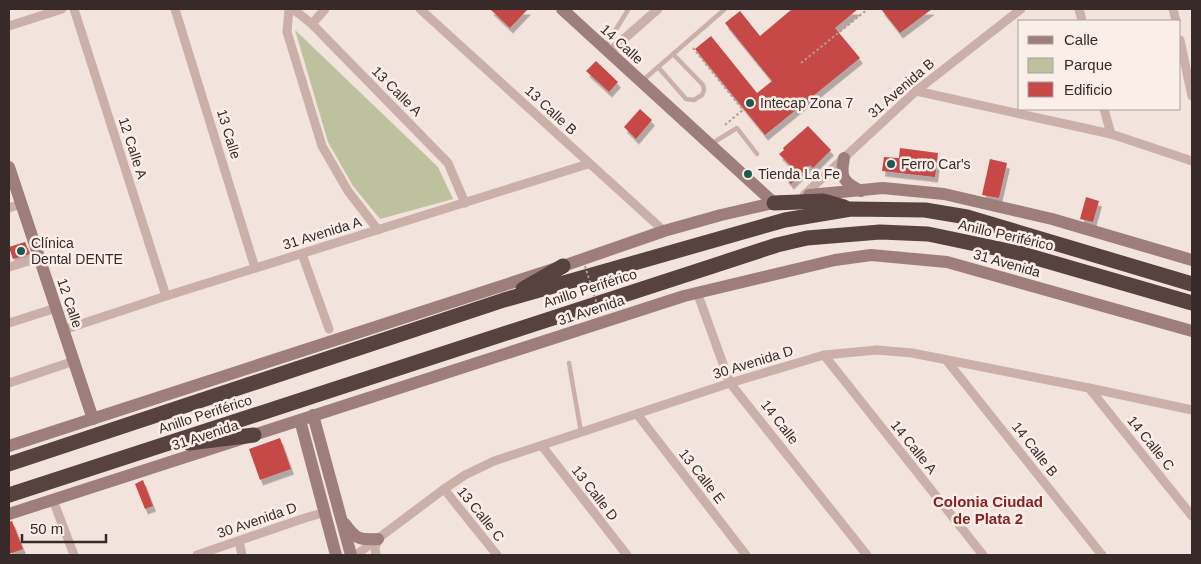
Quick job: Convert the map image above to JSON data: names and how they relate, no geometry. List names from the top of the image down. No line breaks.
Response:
{"streets":{"highway":["Anillo Periférico"],"street":["14 Calle","31 Avenida B","13 Calle A","13 Calle B","13 Calle","12 Calle A","31 Avenida A","31 Avenida","12 Calle","30 Avenida D","14 Calle C","14 Calle A","14 Calle B","13 Calle E","13 Calle D","13 Calle C"]},"crossings":[["14 Calle","31 Avenida"],["14 Calle","30 Avenida D"],["13 Calle A","31 Avenida A"],["13 Calle B","31 Avenida A"],["13 Calle","31 Avenida A"],["12 Calle A","31 Avenida A"],["31 Avenida A","12 Calle"],["30 Avenida D","14 Calle C"],["30 Avenida D","14 Calle A"],["30 Avenida D","14 Calle B"],["30 Avenida D","13 Calle E"],["30 Avenida D","13 Calle D"],["30 Avenida D","13 Calle C"]],"districts":["Colonia Ciudad de Plata 2"],"places":["Intecap Zona 7","Ferro Car's","Tienda La Fe","Clínica Dental DENTE"],"legend":["Calle","Parque","Edificio"],"scale_bar":"50 m"}
